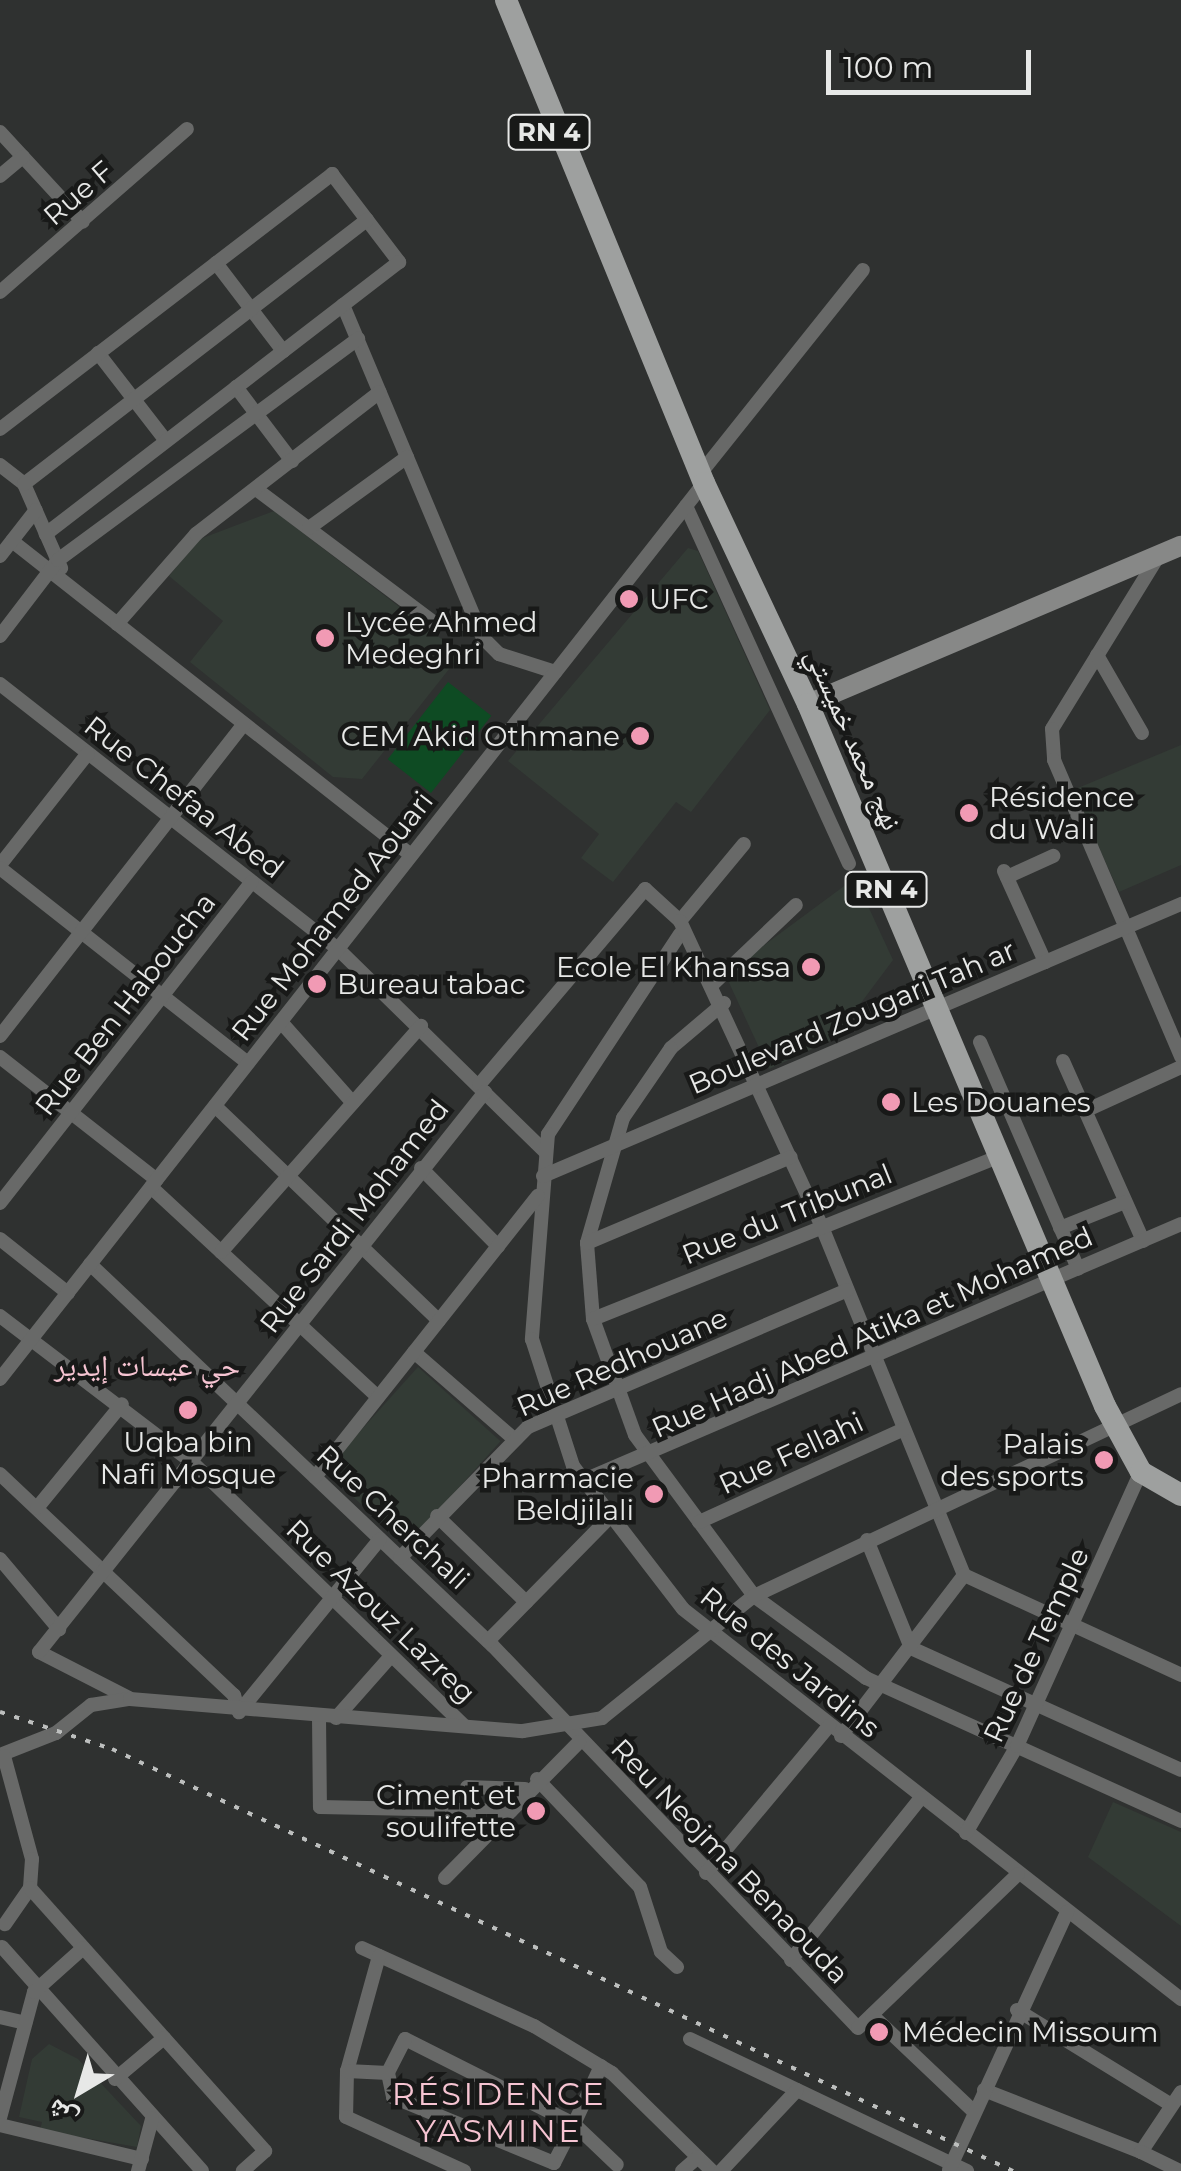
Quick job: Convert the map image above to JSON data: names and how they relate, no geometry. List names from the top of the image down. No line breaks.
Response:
{"streets":{"main road":["RN 4","نهج محمد خميستي"],"street":["Rue F","Rue Chefaa Abed","Rue Mohamed Aouari","Rue Ben Haboucha","Boulevard Zougari Tah ar","Rue du Tribunal","Rue Sardi Mohamed","Rue Hadj Abed Atika et Mohamed","Rue Redhouane","Rue Fellahi","Rue Cherchali","Rue Azouz Lazreg","Rue de Temple","Rue des Jardins","Reu Neojma Benaouda"]},"crossings":[["RN 4","نهج محمد خميستي"],["نهج محمد خميستي","Rue Mohamed Aouari"],["نهج محمد خميستي","Boulevard Zougari Tah ar"],["نهج محمد خميستي","Rue du Tribunal"],["نهج محمد خميستي","Rue Hadj Abed Atika et Mohamed"],["نهج محمد خميستي","Rue de Temple"],["Rue Chefaa Abed","Rue Mohamed Aouari"],["Rue Chefaa Abed","Rue Ben Haboucha"],["Rue Chefaa Abed","Rue Sardi Mohamed"],["Rue Chefaa Abed","Rue des Jardins"],["Rue Mohamed Aouari","Rue Cherchali"],["Rue Mohamed Aouari","Rue Azouz Lazreg"],["Boulevard Zougari Tah ar","Rue des Jardins"],["Rue Sardi Mohamed","Rue Cherchali"],["Rue Sardi Mohamed","Rue Azouz Lazreg"],["Rue Sardi Mohamed","Rue des Jardins"],["Rue Hadj Abed Atika et Mohamed","Rue des Jardins"],["Rue Redhouane","Rue Cherchali"],["Rue Redhouane","Rue des Jardins"],["Rue Cherchali","Reu Neojma Benaouda"],["Rue de Temple","Rue des Jardins"]],"districts":["حي عيسات إيدير","RÉSIDENCE YASMINE"],"places":["UFC","Lycée Ahmed Medeghri","CEM Akid Othmane","Résidence du Wali","Ecole El Khanssa","Bureau tabac","Les Douanes","Uqba bin Nafi Mosque","Palais des sports","Pharmacie Beldjilali","Ciment et soulifette","Médecin Missoum"],"scale_bar":"100 m","north":"bottom left"}
